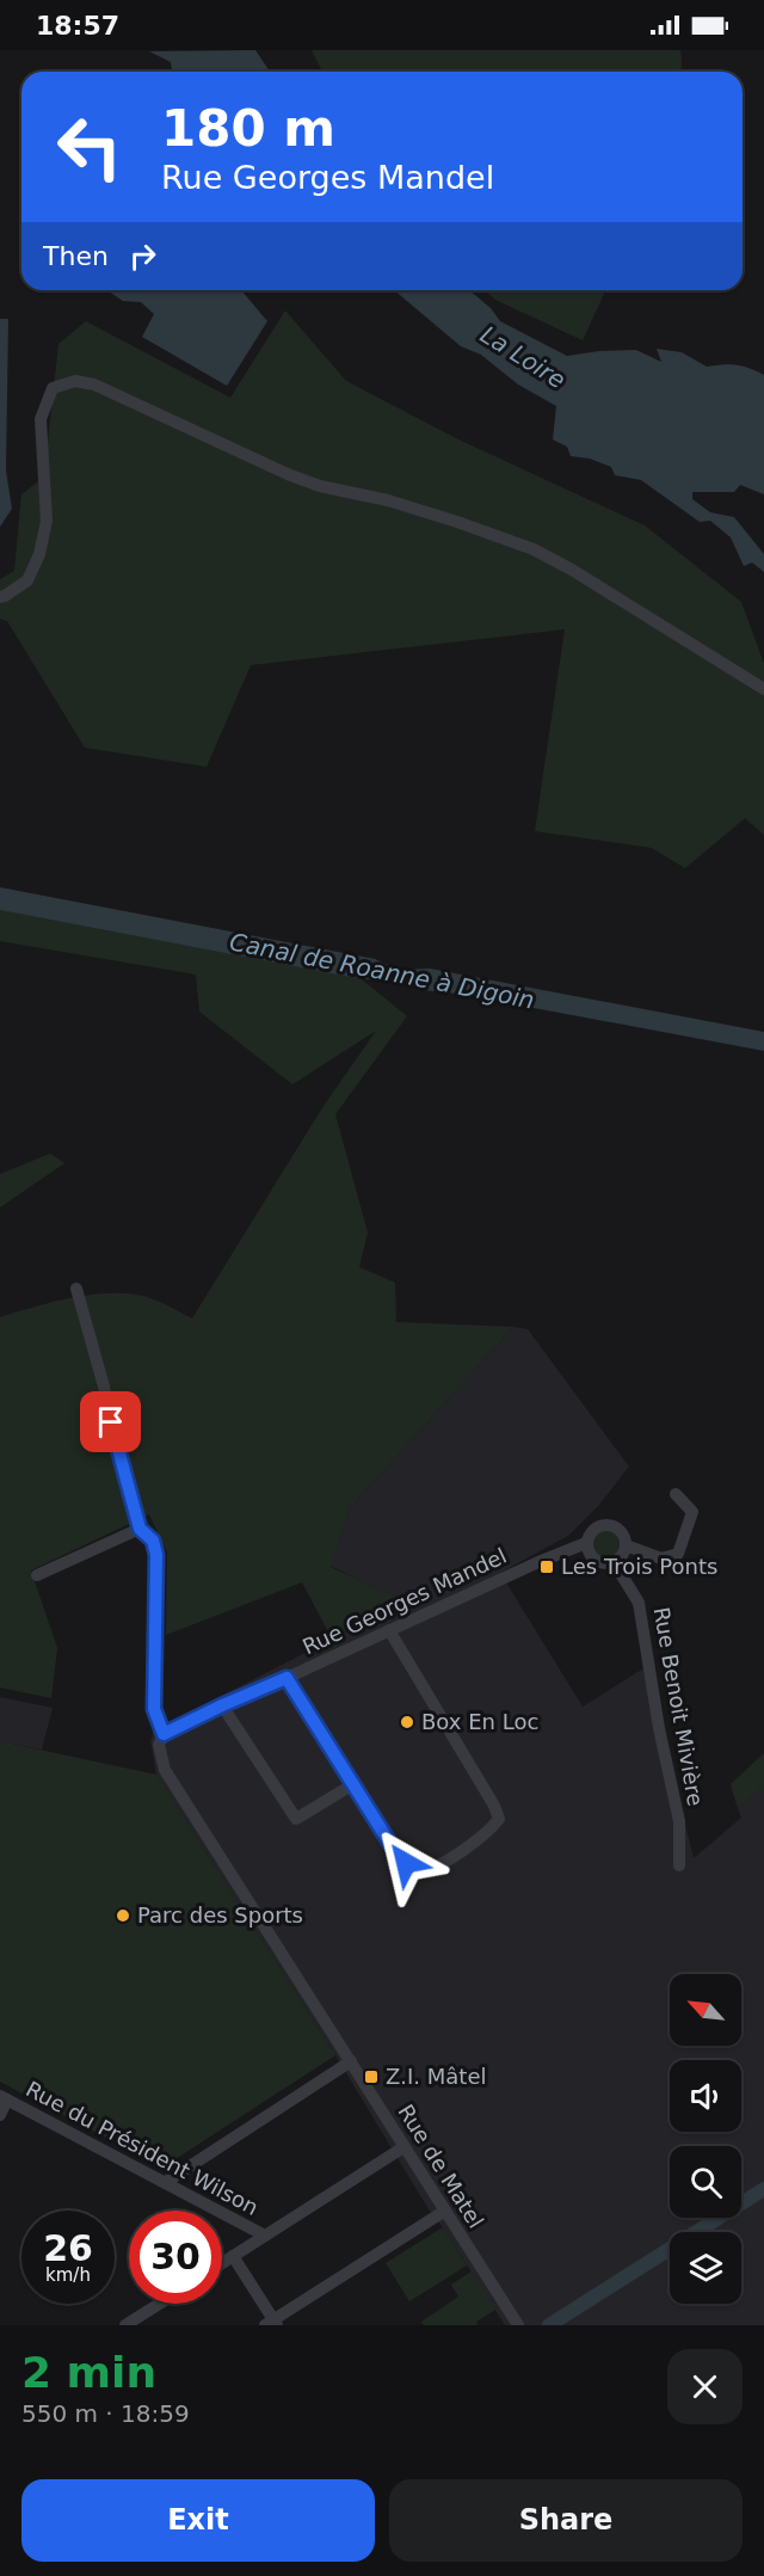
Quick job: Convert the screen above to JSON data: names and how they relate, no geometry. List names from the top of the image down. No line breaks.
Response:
{"streets":{"street":["Rue Georges Mandel","Rue Benoit Mivière","Rue du Président Wilson","Rue de Matel"]},"crossings":[["Rue Georges Mandel","Rue Benoit Mivière"],["Rue Georges Mandel","Rue de Matel"]],"water":["La Loire","Canal de Roanne à Digoin"],"places":{"transit":["Les Trois Ponts","Z.I. Mâtel"],"other":["Box En Loc","Parc des Sports"]},"north":"top left","page":{"status":"18:57","turn":["180 m","Rue Georges Mandel"],"then":"Then","speed":"26 km/h","limit":"30","heading":["2 min","550 m · 18:59"],"buttons":["Exit","Share"]}}
